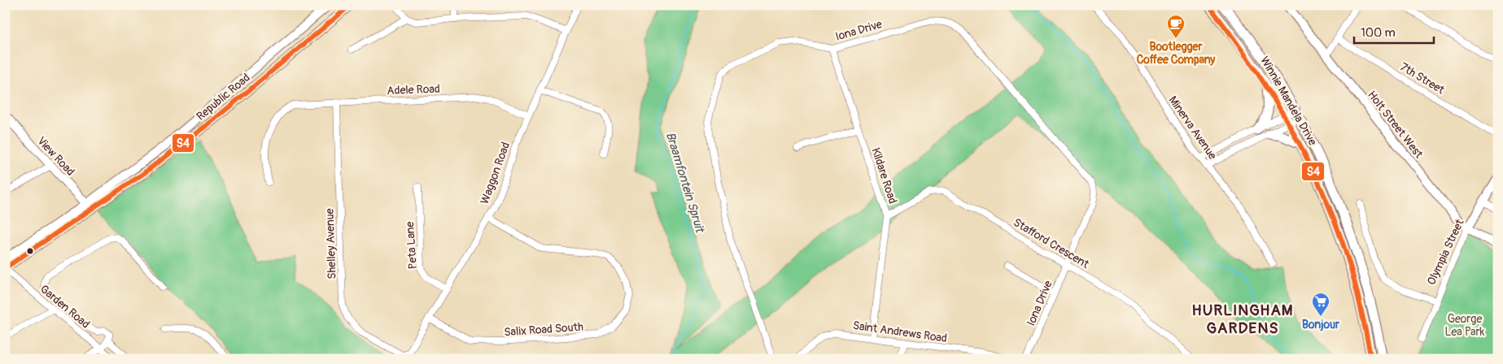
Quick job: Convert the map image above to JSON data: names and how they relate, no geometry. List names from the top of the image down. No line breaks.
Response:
{"streets":{"main road":["Republic Road","Winnie Mandela Drive","Holt Street West","View Road","Olympia Street"],"street":["Iona Drive","7th Street","Adele Road","Minerva Avenue","Waggon Road","Kildare Road","Stafford Crescent","Shelley Avenue","Peta Lane","Garden Road","Salix Road South","Saint Andrews Road"]},"crossings":[["Iona Drive","Kildare Road"],["Iona Drive","Stafford Crescent"],["Adele Road","Waggon Road"],["Adele Road","Shelley Avenue"],["Republic Road","View Road"],["Republic Road","Garden Road"],["Holt Street West","Olympia Street"],["Waggon Road","Shelley Avenue"],["Waggon Road","Peta Lane"],["Waggon Road","Salix Road South"],["Kildare Road","Stafford Crescent"],["Kildare Road","Saint Andrews Road"]],"districts":["HURLINGHAM GARDENS"],"water":["Braamfontein Spruit"],"parks":["George Lea Park"],"places":{"cafe":["Bootlegger Coffee Company"],"supermarket":["Bonjour"]},"lines":["transit line S4"],"scale_bar":"100 m"}
